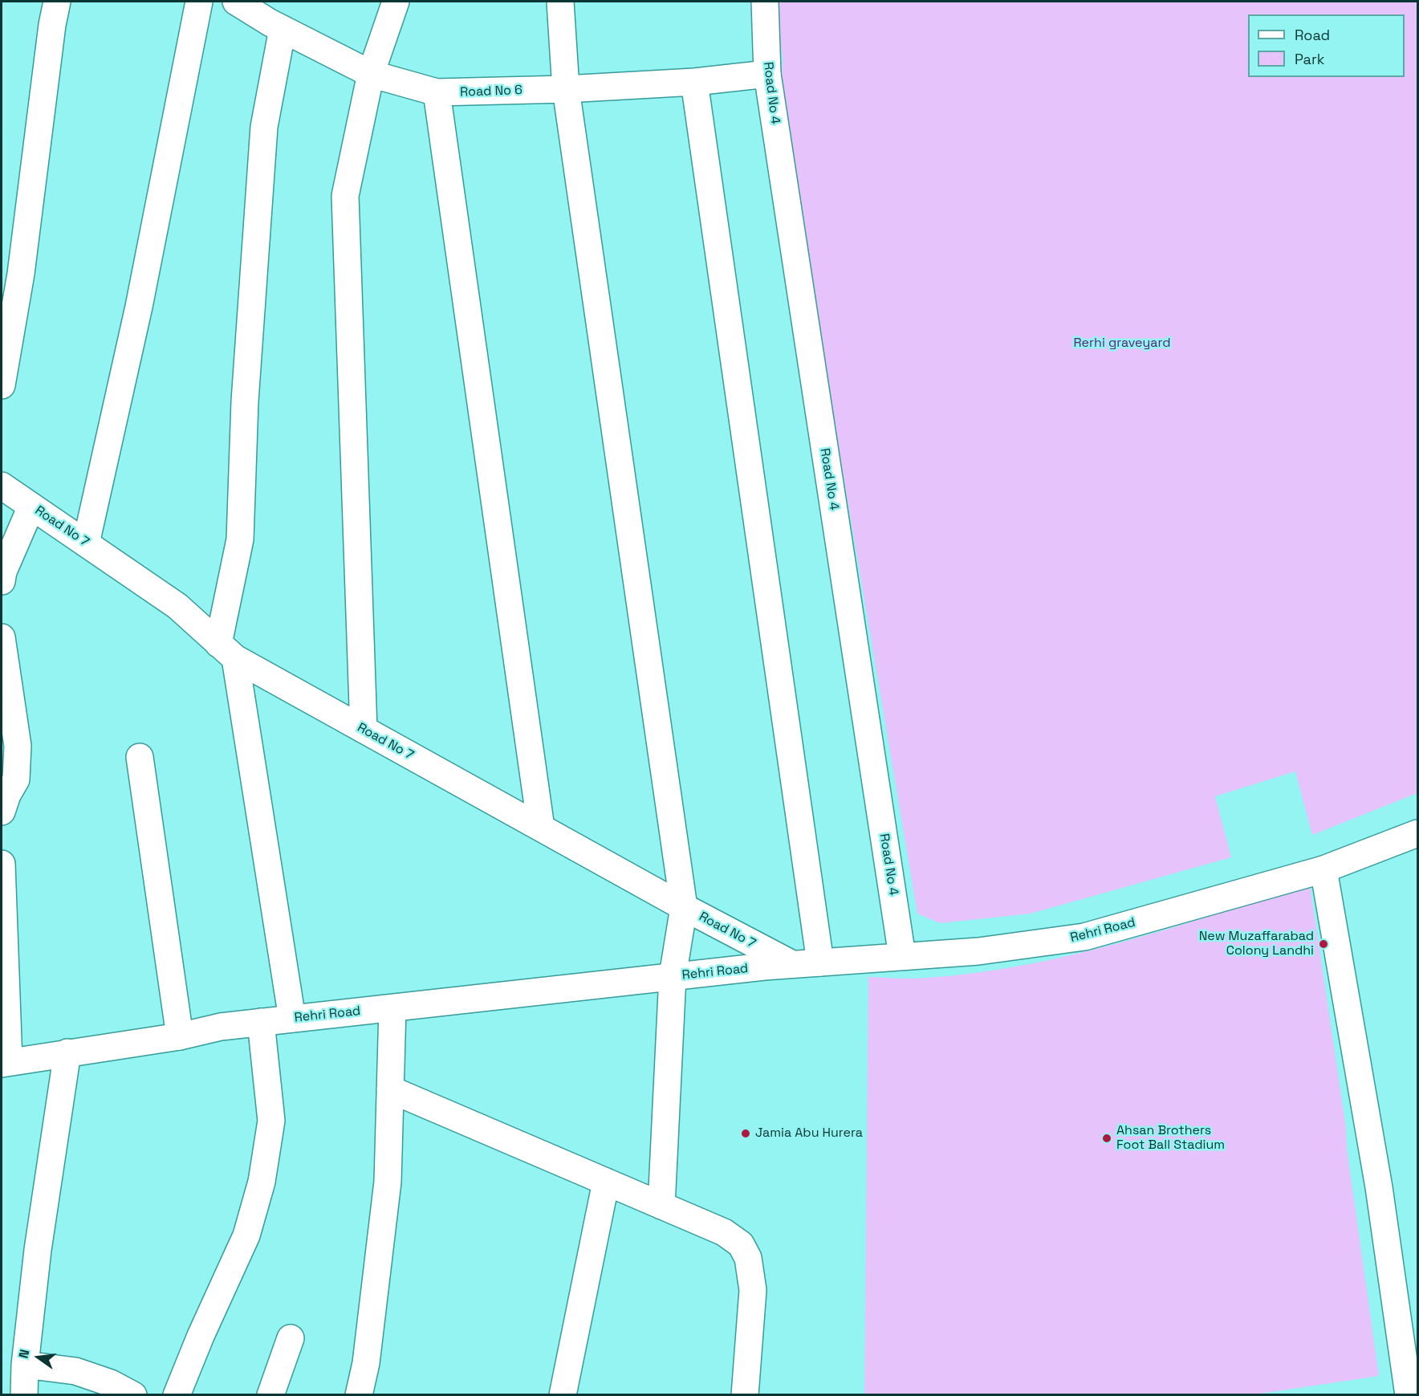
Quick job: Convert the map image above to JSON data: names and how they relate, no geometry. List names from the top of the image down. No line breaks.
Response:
{"streets":{"street":["Road No 6","Road No 4","Road No 7","Rehri Road"]},"crossings":[["Road No 6","Road No 4"],["Road No 4","Rehri Road"],["Road No 7","Rehri Road"]],"parks":["Rerhi graveyard"],"places":["New Muzaffarabad Colony Landhi","Jamia Abu Hurera","Ahsan Brothers Foot Ball Stadium"],"legend":["Road","Park"],"north":"left"}
